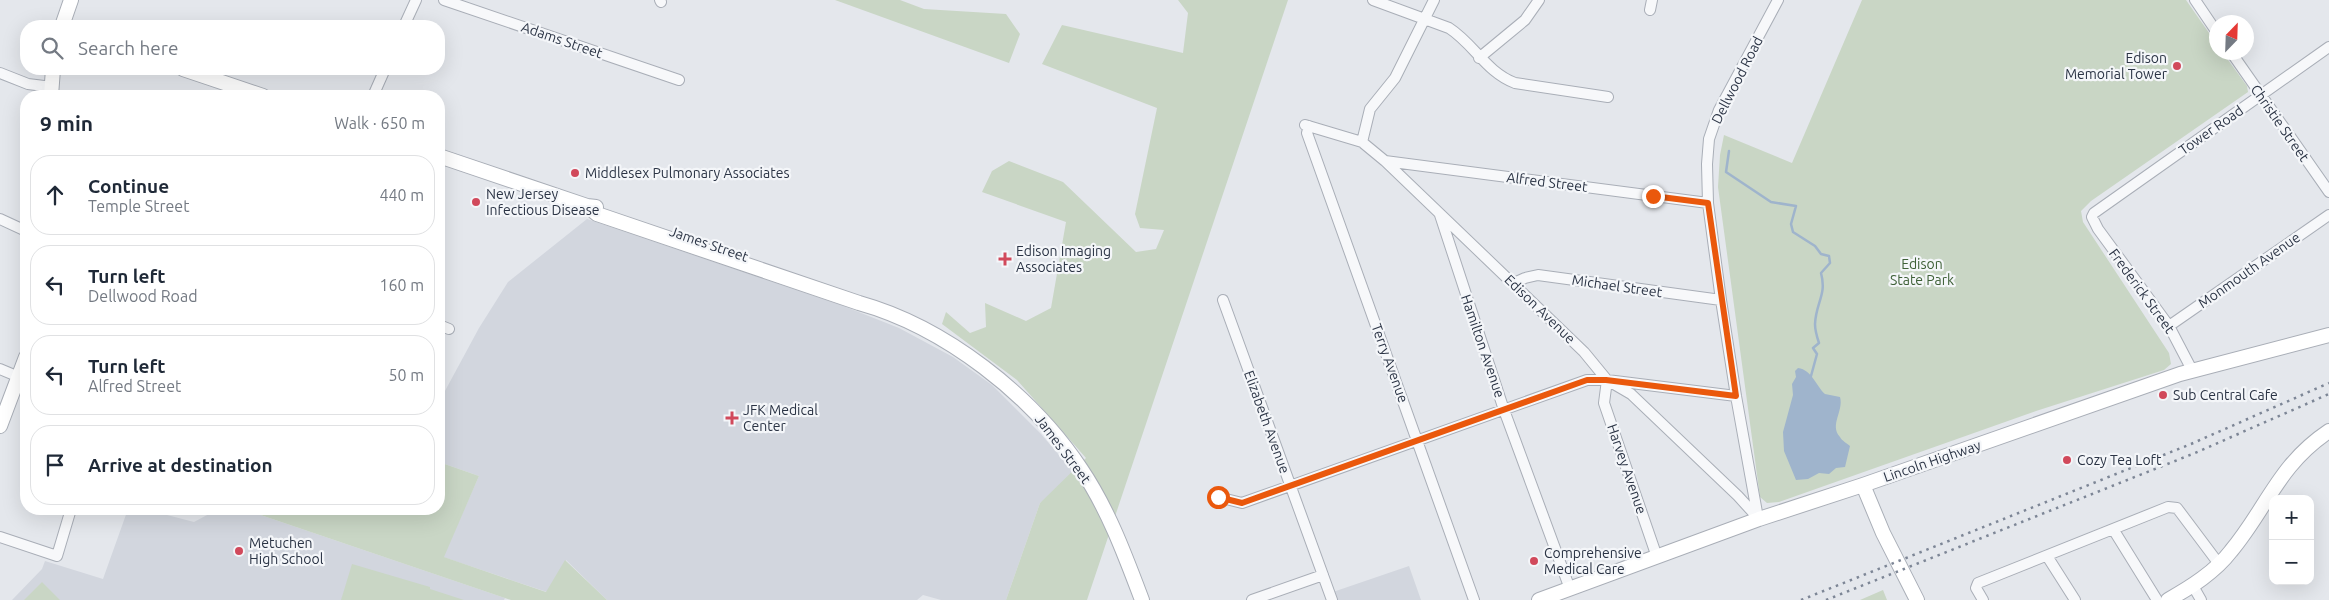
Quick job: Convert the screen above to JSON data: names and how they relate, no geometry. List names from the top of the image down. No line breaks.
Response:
{"streets":{"street":["Adams Street","Dellwood Road","Christie Street","Tower Road","Alfred Street","James Street","Monmouth Avenue","Michael Street","Frederick Street","Edison Avenue","Hamilton Avenue","Terry Avenue","Elizabeth Avenue","Lincoln Highway","Harvey Avenue"]},"crossings":[["Dellwood Road","Alfred Street"],["Dellwood Road","Michael Street"],["Dellwood Road","Edison Avenue"],["Dellwood Road","Lincoln Highway"],["Christie Street","Tower Road"],["Tower Road","Frederick Street"],["Alfred Street","Edison Avenue"],["Monmouth Avenue","Frederick Street"],["Michael Street","Edison Avenue"],["Frederick Street","Lincoln Highway"],["Edison Avenue","Hamilton Avenue"],["Edison Avenue","Terry Avenue"],["Edison Avenue","Lincoln Highway"],["Edison Avenue","Harvey Avenue"],["Hamilton Avenue","Lincoln Highway"],["Lincoln Highway","Harvey Avenue"]],"parks":["Edison State Park"],"places":{"other":["Edison Memorial Tower","Middlesex Pulmonary Associates","New Jersey Infectious Disease","Sub Central Cafe","Cozy Tea Loft","Metuchen High School","Comprehensive Medical Care"],"health":["Edison Imaging Associates","JFK Medical Center"]},"north":"top right","page":{"search":"Search here","heading":["9 min","Walk · 650 m"],"list":[["Continue","Temple Street","440 m"],["Turn left","Dellwood Road","160 m"],["Turn left","Alfred Street","50 m"],"Arrive at destination"],"map_buttons":["+","−"]}}
